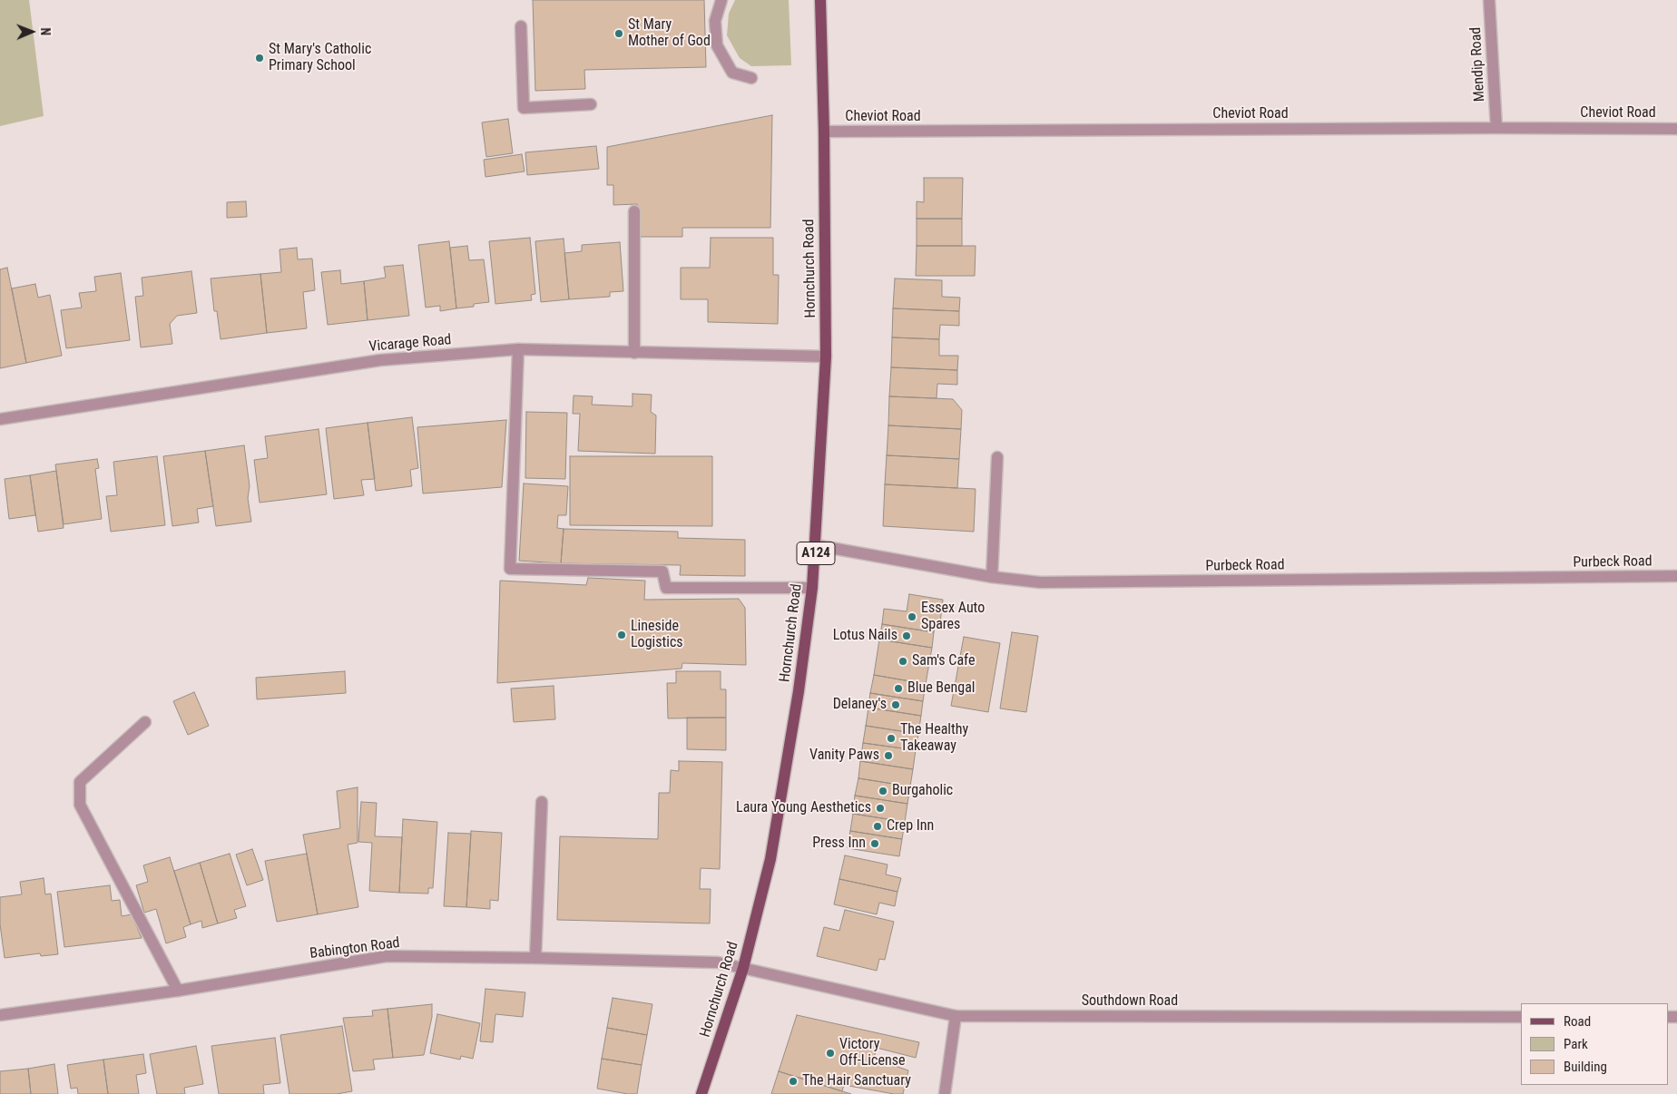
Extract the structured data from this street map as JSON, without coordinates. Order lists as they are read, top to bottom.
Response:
{
  "streets": {
    "main road": ["Hornchurch Road", "A124"],
    "street": [
      "Mendip Road",
      "Cheviot Road",
      "Vicarage Road",
      "Purbeck Road",
      "Babington Road",
      "Southdown Road"
    ]
  },
  "crossings": [
    ["Mendip Road", "Cheviot Road"],
    ["Cheviot Road", "Hornchurch Road"],
    ["Hornchurch Road", "Vicarage Road"],
    ["Hornchurch Road", "Purbeck Road"],
    ["Hornchurch Road", "Babington Road"],
    ["Hornchurch Road", "Southdown Road"],
    ["Babington Road", "Southdown Road"]
  ],
  "places": [
    "St Mary Mother of God",
    "St Mary's Catholic Primary School",
    "Essex Auto Spares",
    "Lineside Logistics",
    "Lotus Nails",
    "Sam's Cafe",
    "Blue Bengal",
    "Delaney's",
    "The Healthy Takeaway",
    "Vanity Paws",
    "Burgaholic",
    "Laura Young Aesthetics",
    "Crep Inn",
    "Press Inn",
    "Victory Off-License",
    "The Hair Sanctuary"
  ],
  "legend": ["Road", "Park", "Building"],
  "north": "right"
}
